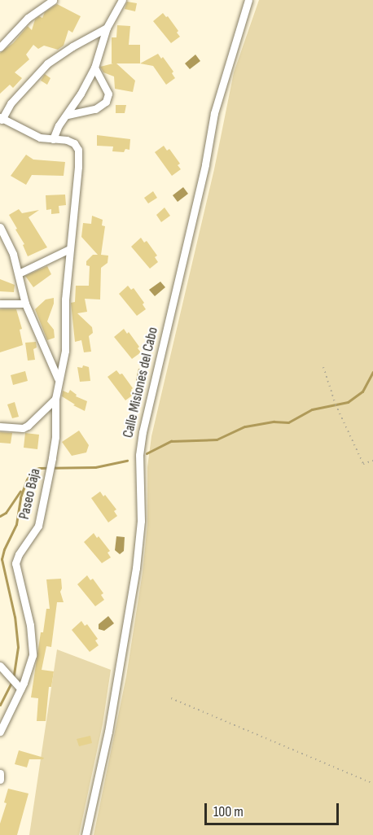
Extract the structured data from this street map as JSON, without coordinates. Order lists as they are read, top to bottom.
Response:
{
  "streets": {
    "street": ["Calle Misiones del Cabo", "Paseo Baja"]
  },
  "scale_bar": "100 m"
}
